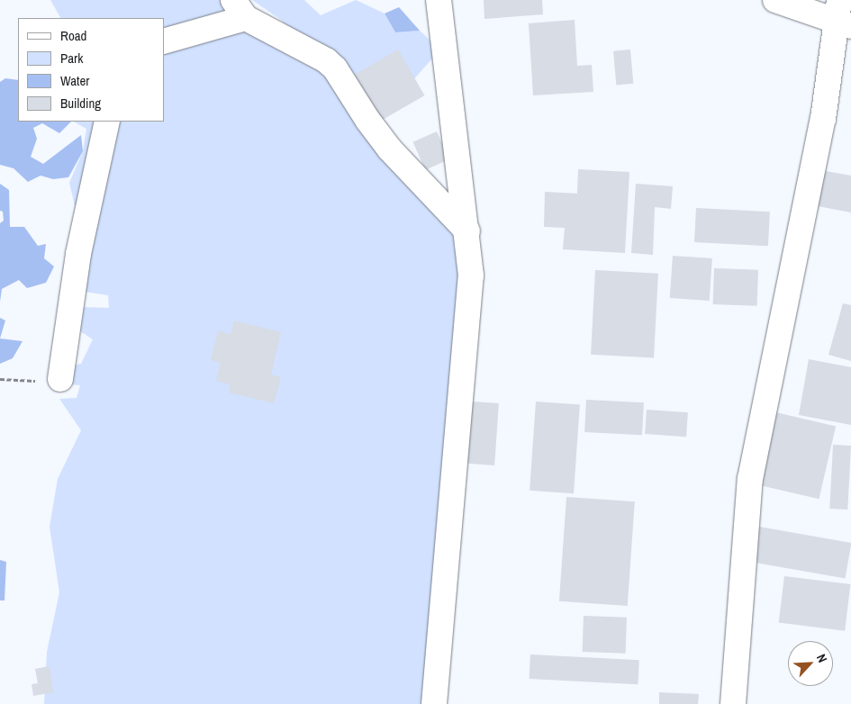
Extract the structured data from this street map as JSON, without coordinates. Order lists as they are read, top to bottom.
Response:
{
  "legend": [
    "Road",
    "Park",
    "Water",
    "Building"
  ],
  "north": "top right"
}
